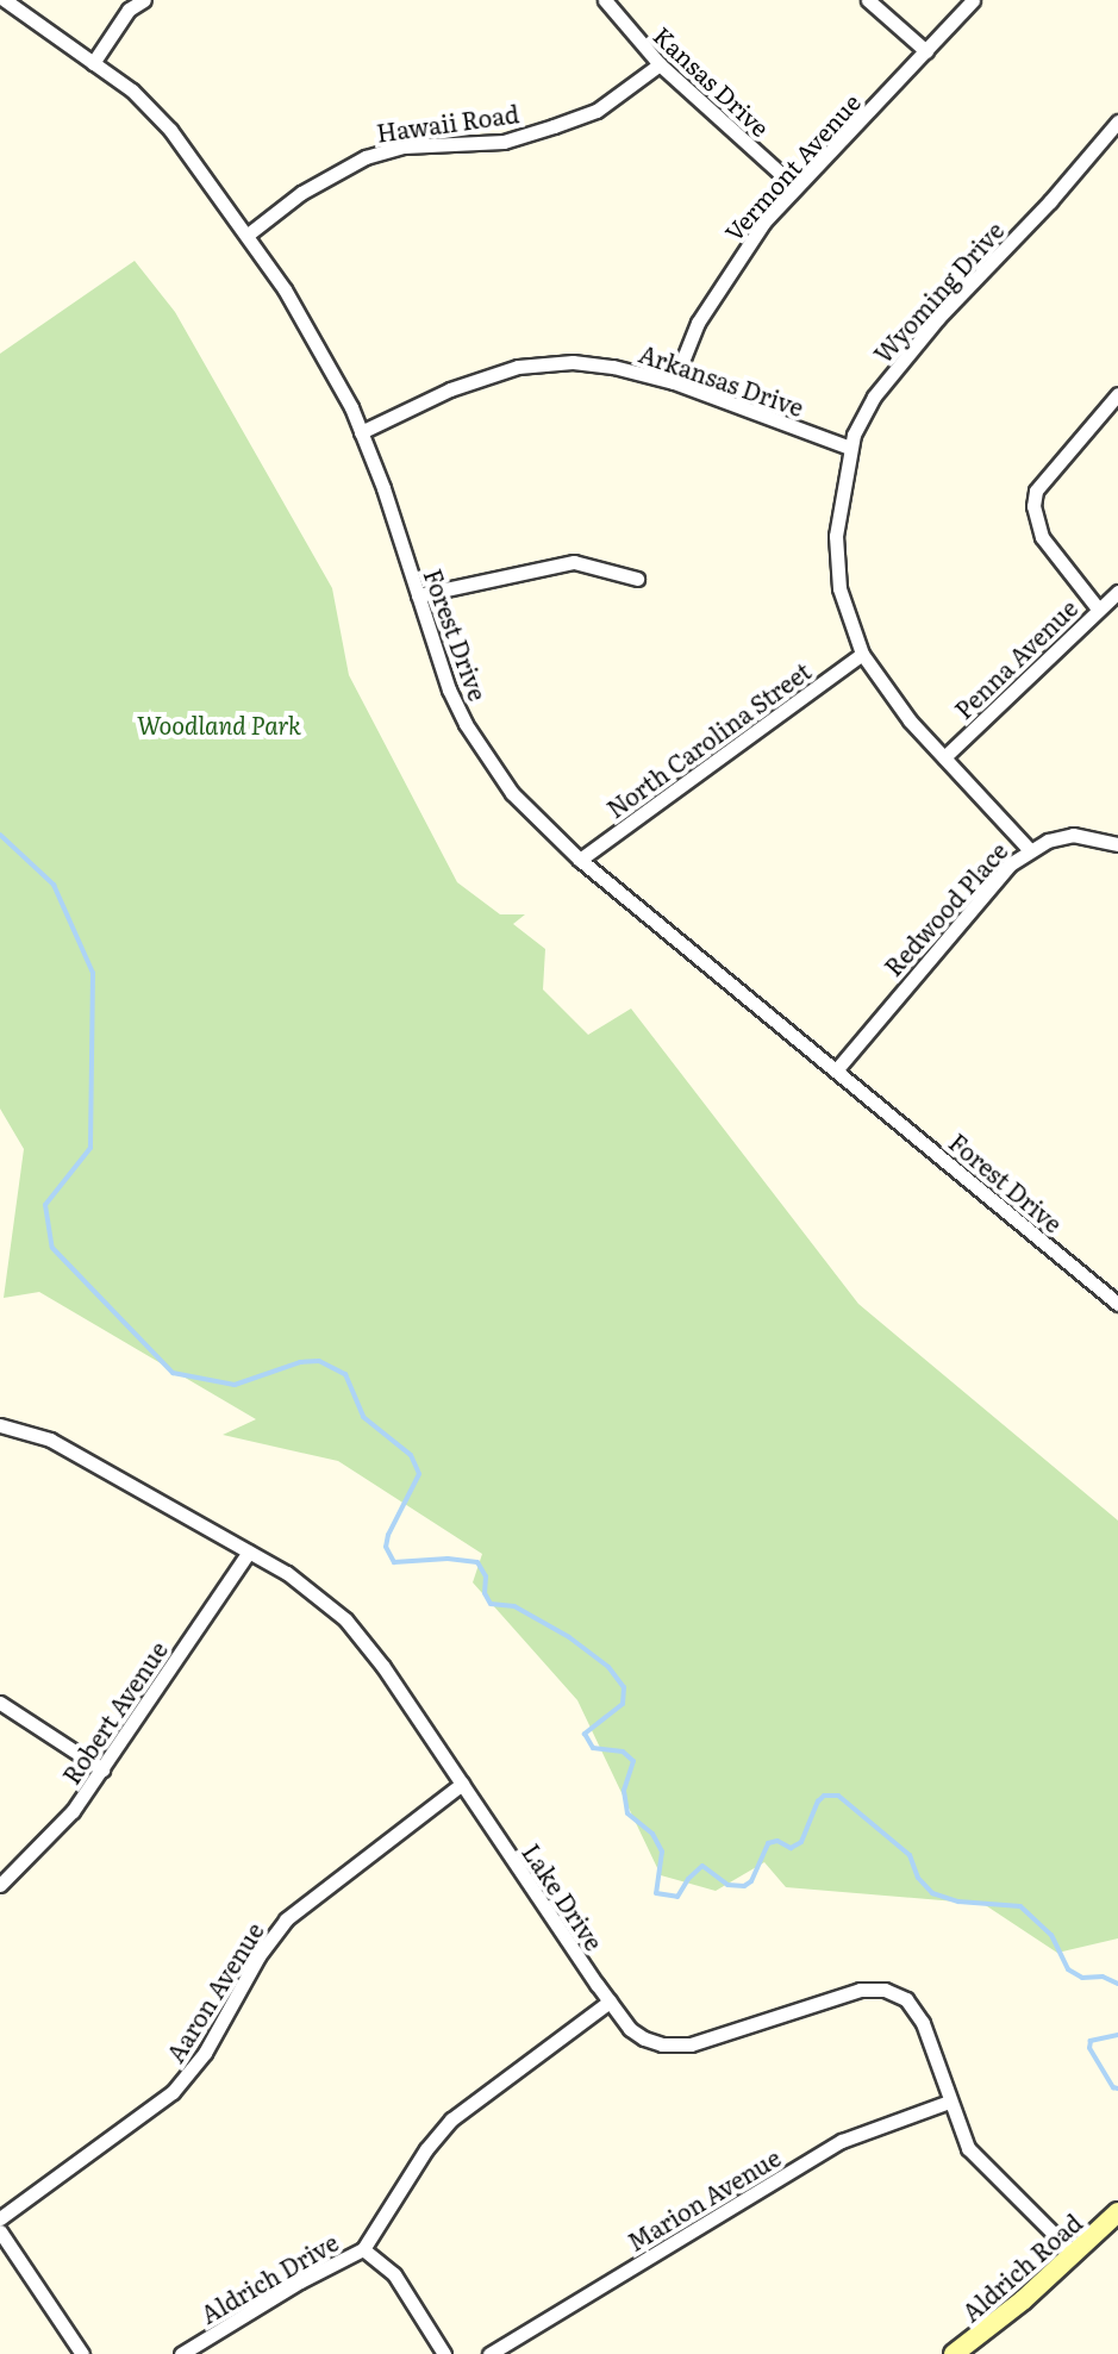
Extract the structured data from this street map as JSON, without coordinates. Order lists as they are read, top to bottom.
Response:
{
  "streets": {
    "main road": ["Aldrich Road"],
    "street": [
      "Kansas Drive",
      "Hawaii Road",
      "Vermont Avenue",
      "Wyoming Drive",
      "Arkansas Drive",
      "Forest Drive",
      "Penna Avenue",
      "North Carolina Street",
      "Redwood Place",
      "Robert Avenue",
      "Lake Drive",
      "Aaron Avenue",
      "Marion Avenue",
      "Aldrich Drive"
    ]
  },
  "crossings": [
    ["Kansas Drive", "Hawaii Road"],
    ["Kansas Drive", "Vermont Avenue"],
    ["Hawaii Road", "Forest Drive"],
    ["Vermont Avenue", "Arkansas Drive"],
    ["Wyoming Drive", "Arkansas Drive"],
    ["Wyoming Drive", "Penna Avenue"],
    ["Wyoming Drive", "North Carolina Street"],
    ["Wyoming Drive", "Redwood Place"],
    ["Arkansas Drive", "Forest Drive"],
    ["Forest Drive", "North Carolina Street"],
    ["Forest Drive", "Redwood Place"],
    ["Robert Avenue", "Lake Drive"],
    ["Lake Drive", "Aaron Avenue"],
    ["Lake Drive", "Marion Avenue"],
    ["Lake Drive", "Aldrich Road"]
  ],
  "parks": ["Woodland Park"]
}
